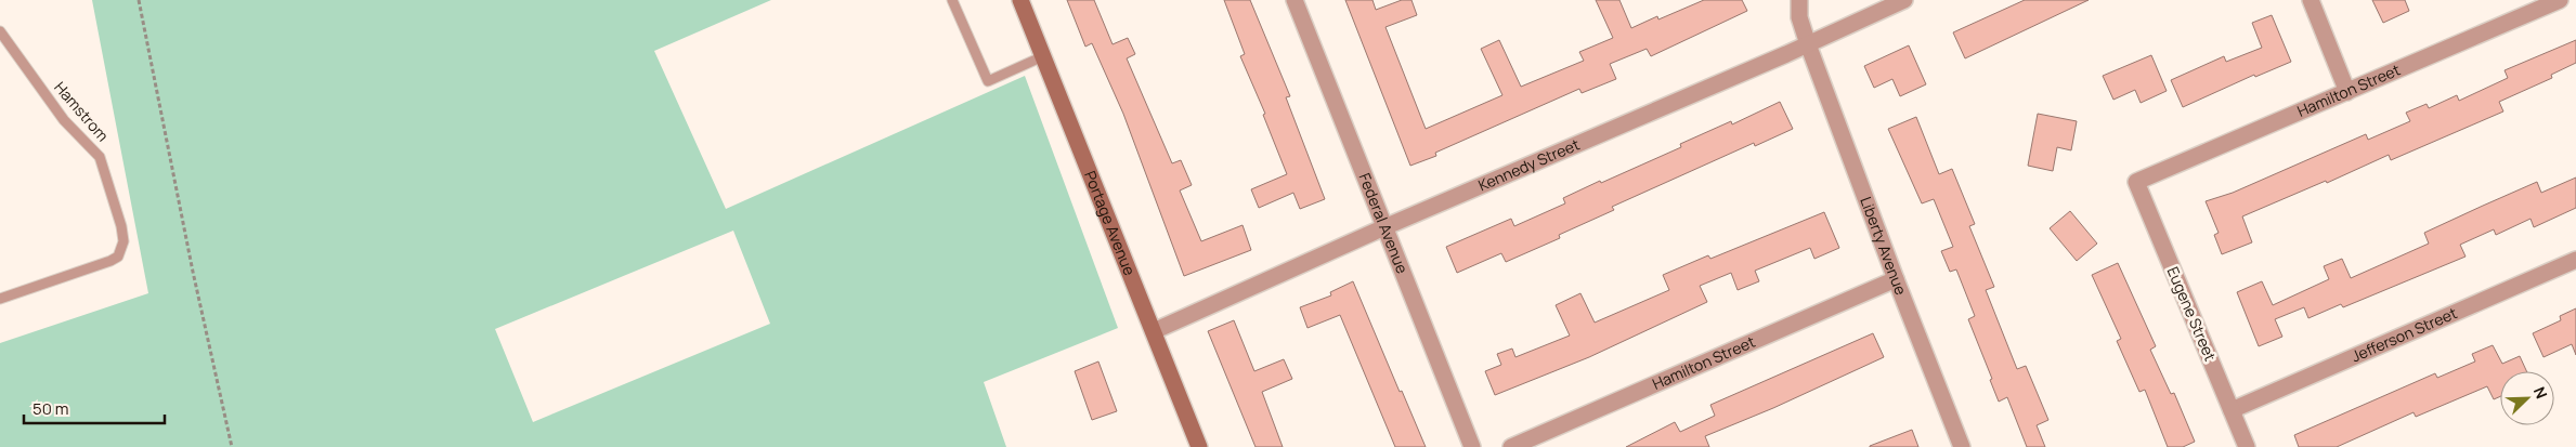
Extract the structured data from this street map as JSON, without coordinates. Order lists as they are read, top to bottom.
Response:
{
  "streets": {
    "street": [
      "Hamilton Street",
      "Kennedy Street",
      "Portage Avenue",
      "Federal Avenue",
      "Liberty Avenue",
      "Eugene Street",
      "Jefferson Street"
    ],
    "lane": ["Hamstrom"]
  },
  "crossings": [
    ["Hamilton Street", "Liberty Avenue"],
    ["Hamilton Street", "Eugene Street"],
    ["Kennedy Street", "Portage Avenue"],
    ["Kennedy Street", "Federal Avenue"],
    ["Kennedy Street", "Liberty Avenue"],
    ["Eugene Street", "Jefferson Street"]
  ],
  "scale_bar": "50 m",
  "north": "top right"
}
